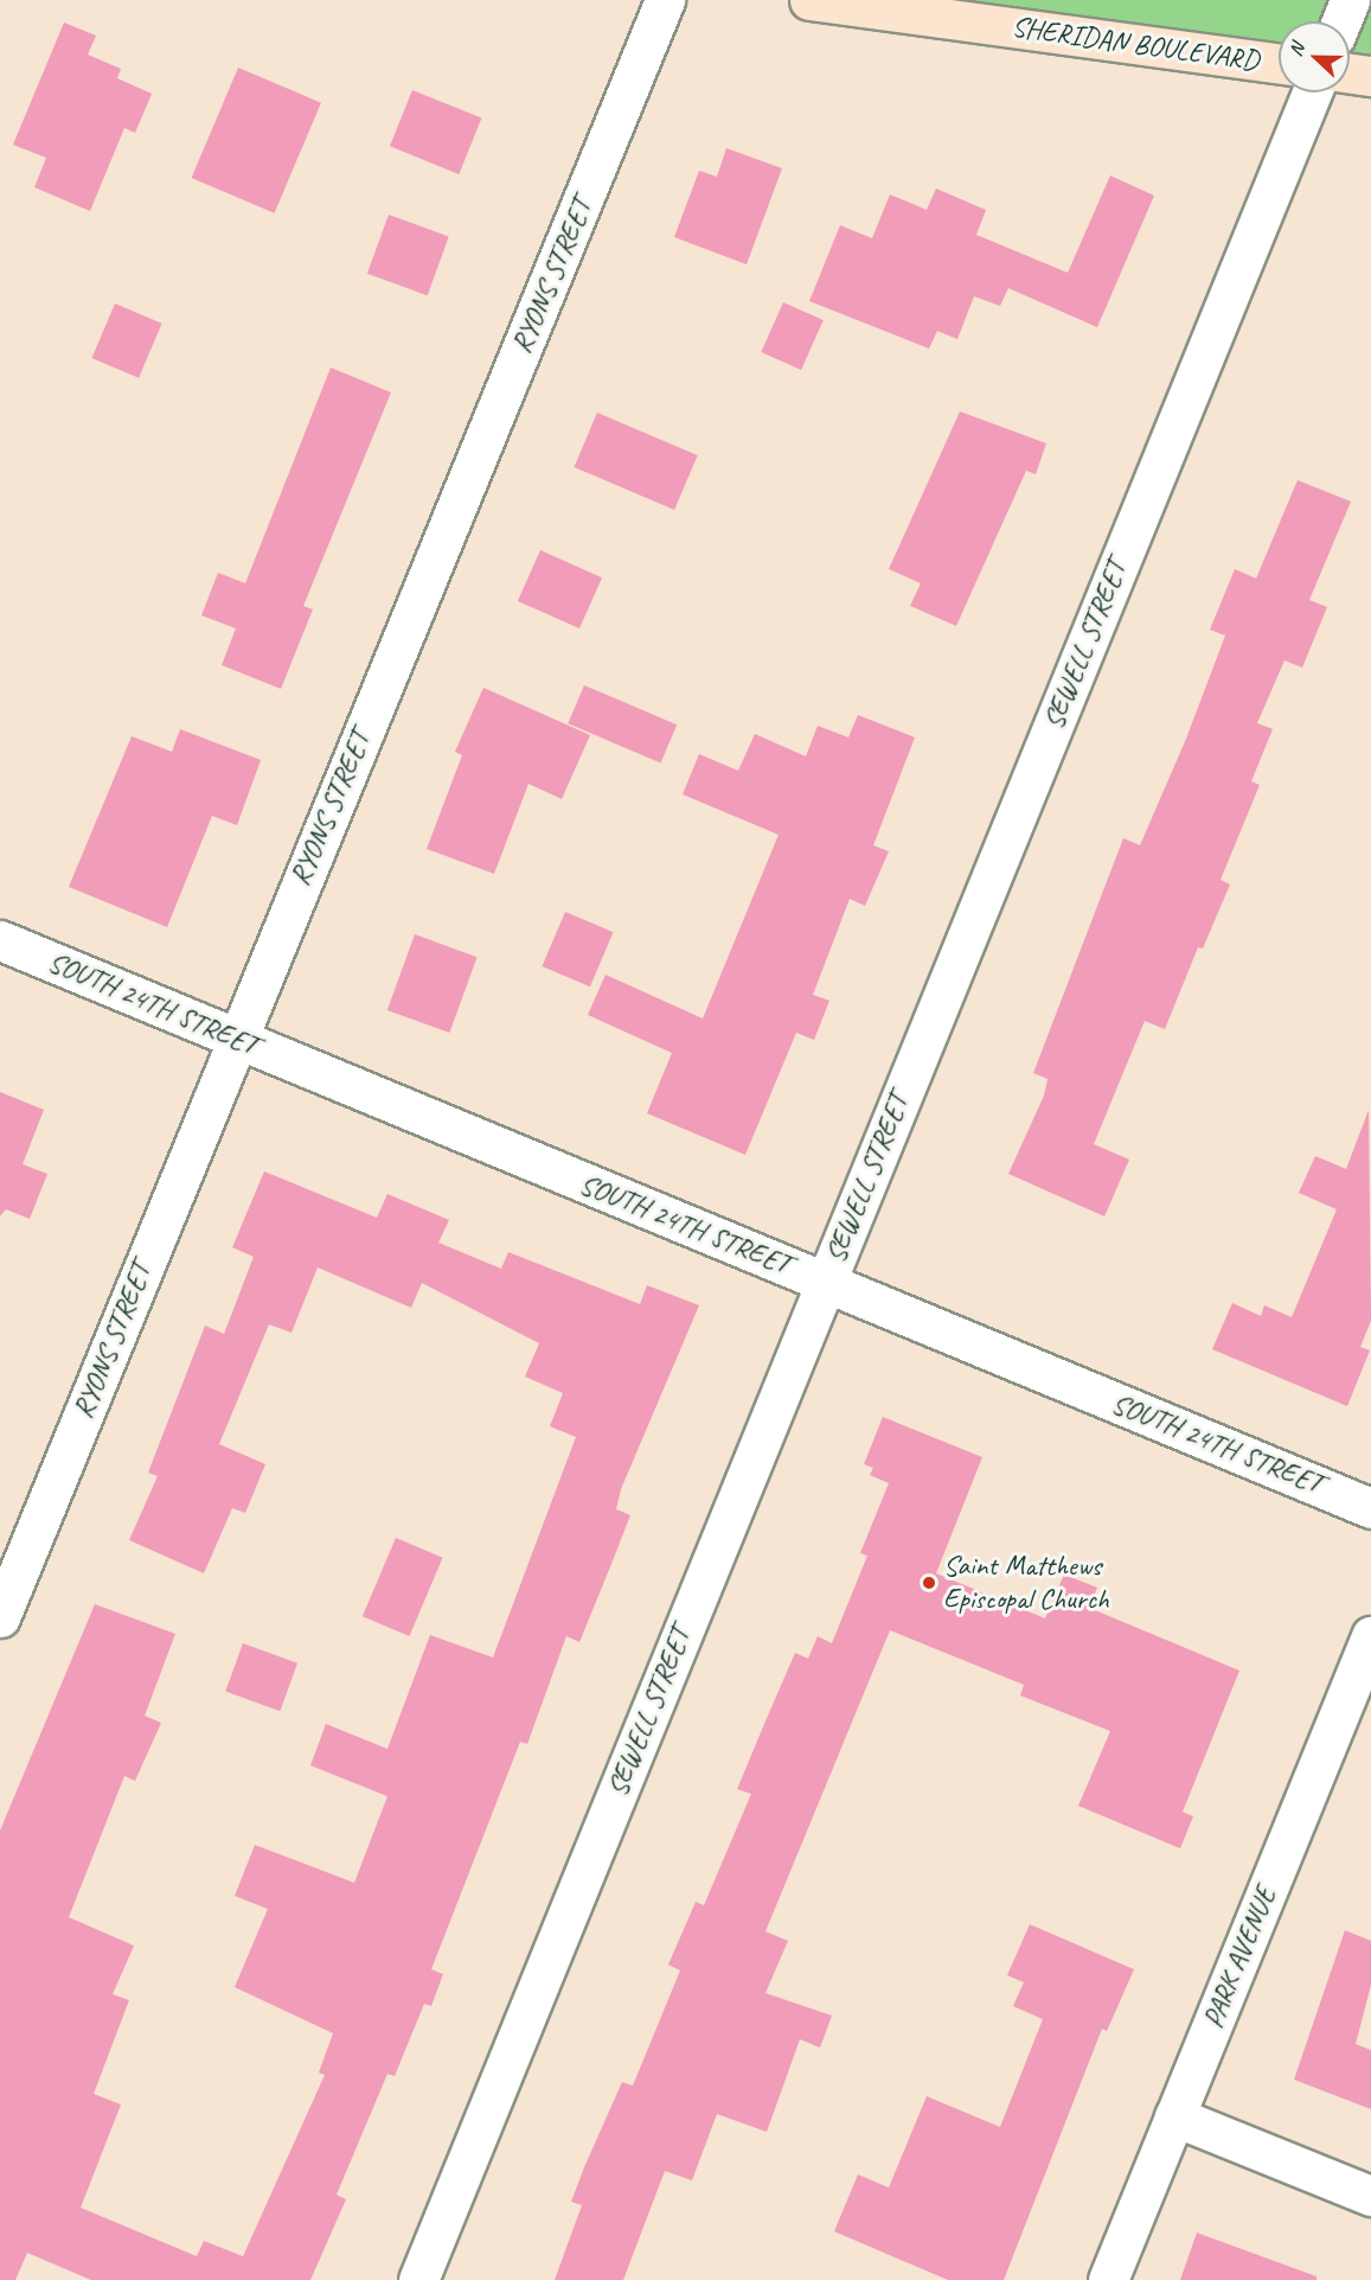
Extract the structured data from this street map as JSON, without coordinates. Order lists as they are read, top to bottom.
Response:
{
  "streets": {
    "main road": ["SHERIDAN BOULEVARD"],
    "street": [
      "RYONS STREET",
      "SEWELL STREET",
      "SOUTH 24TH STREET",
      "PARK AVENUE"
    ]
  },
  "crossings": [
    ["RYONS STREET", "SOUTH 24TH STREET"],
    ["SEWELL STREET", "SOUTH 24TH STREET"]
  ],
  "places": ["Saint Matthews Episcopal Church"],
  "north": "left"
}
